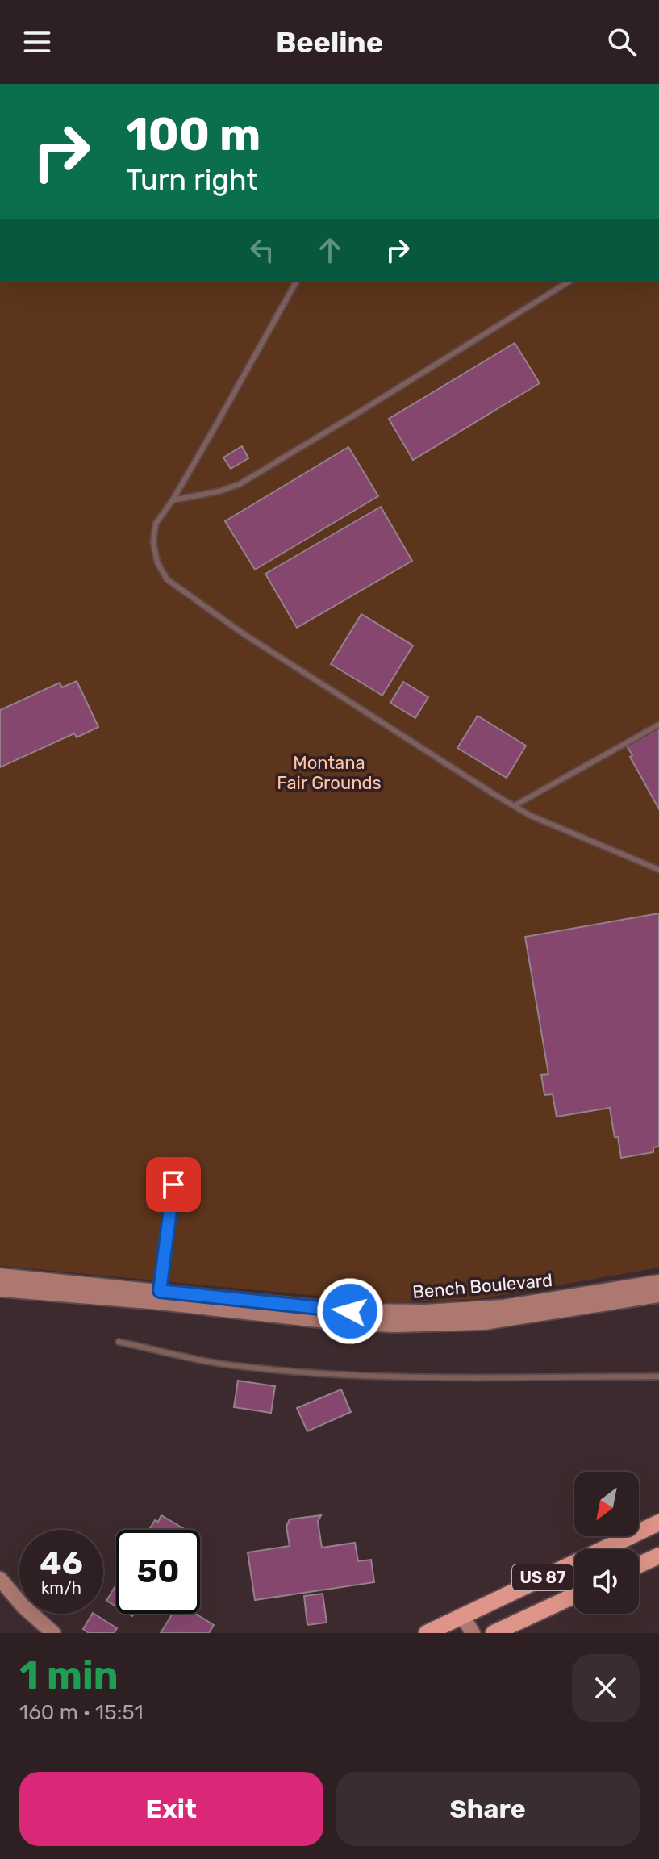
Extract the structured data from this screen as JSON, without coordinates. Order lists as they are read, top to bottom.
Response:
{
  "streets": {
    "highway": ["US 87"],
    "main road": ["Bench Boulevard"]
  },
  "parks": ["Montana Fair Grounds"],
  "north": "bottom left",
  "page": {
    "header": "Beeline",
    "turn": ["100 m", "Turn right"],
    "speed": "46 km/h",
    "limit": "50",
    "heading": ["1 min", "160 m · 15:51"],
    "buttons": ["Exit", "Share"]
  }
}
